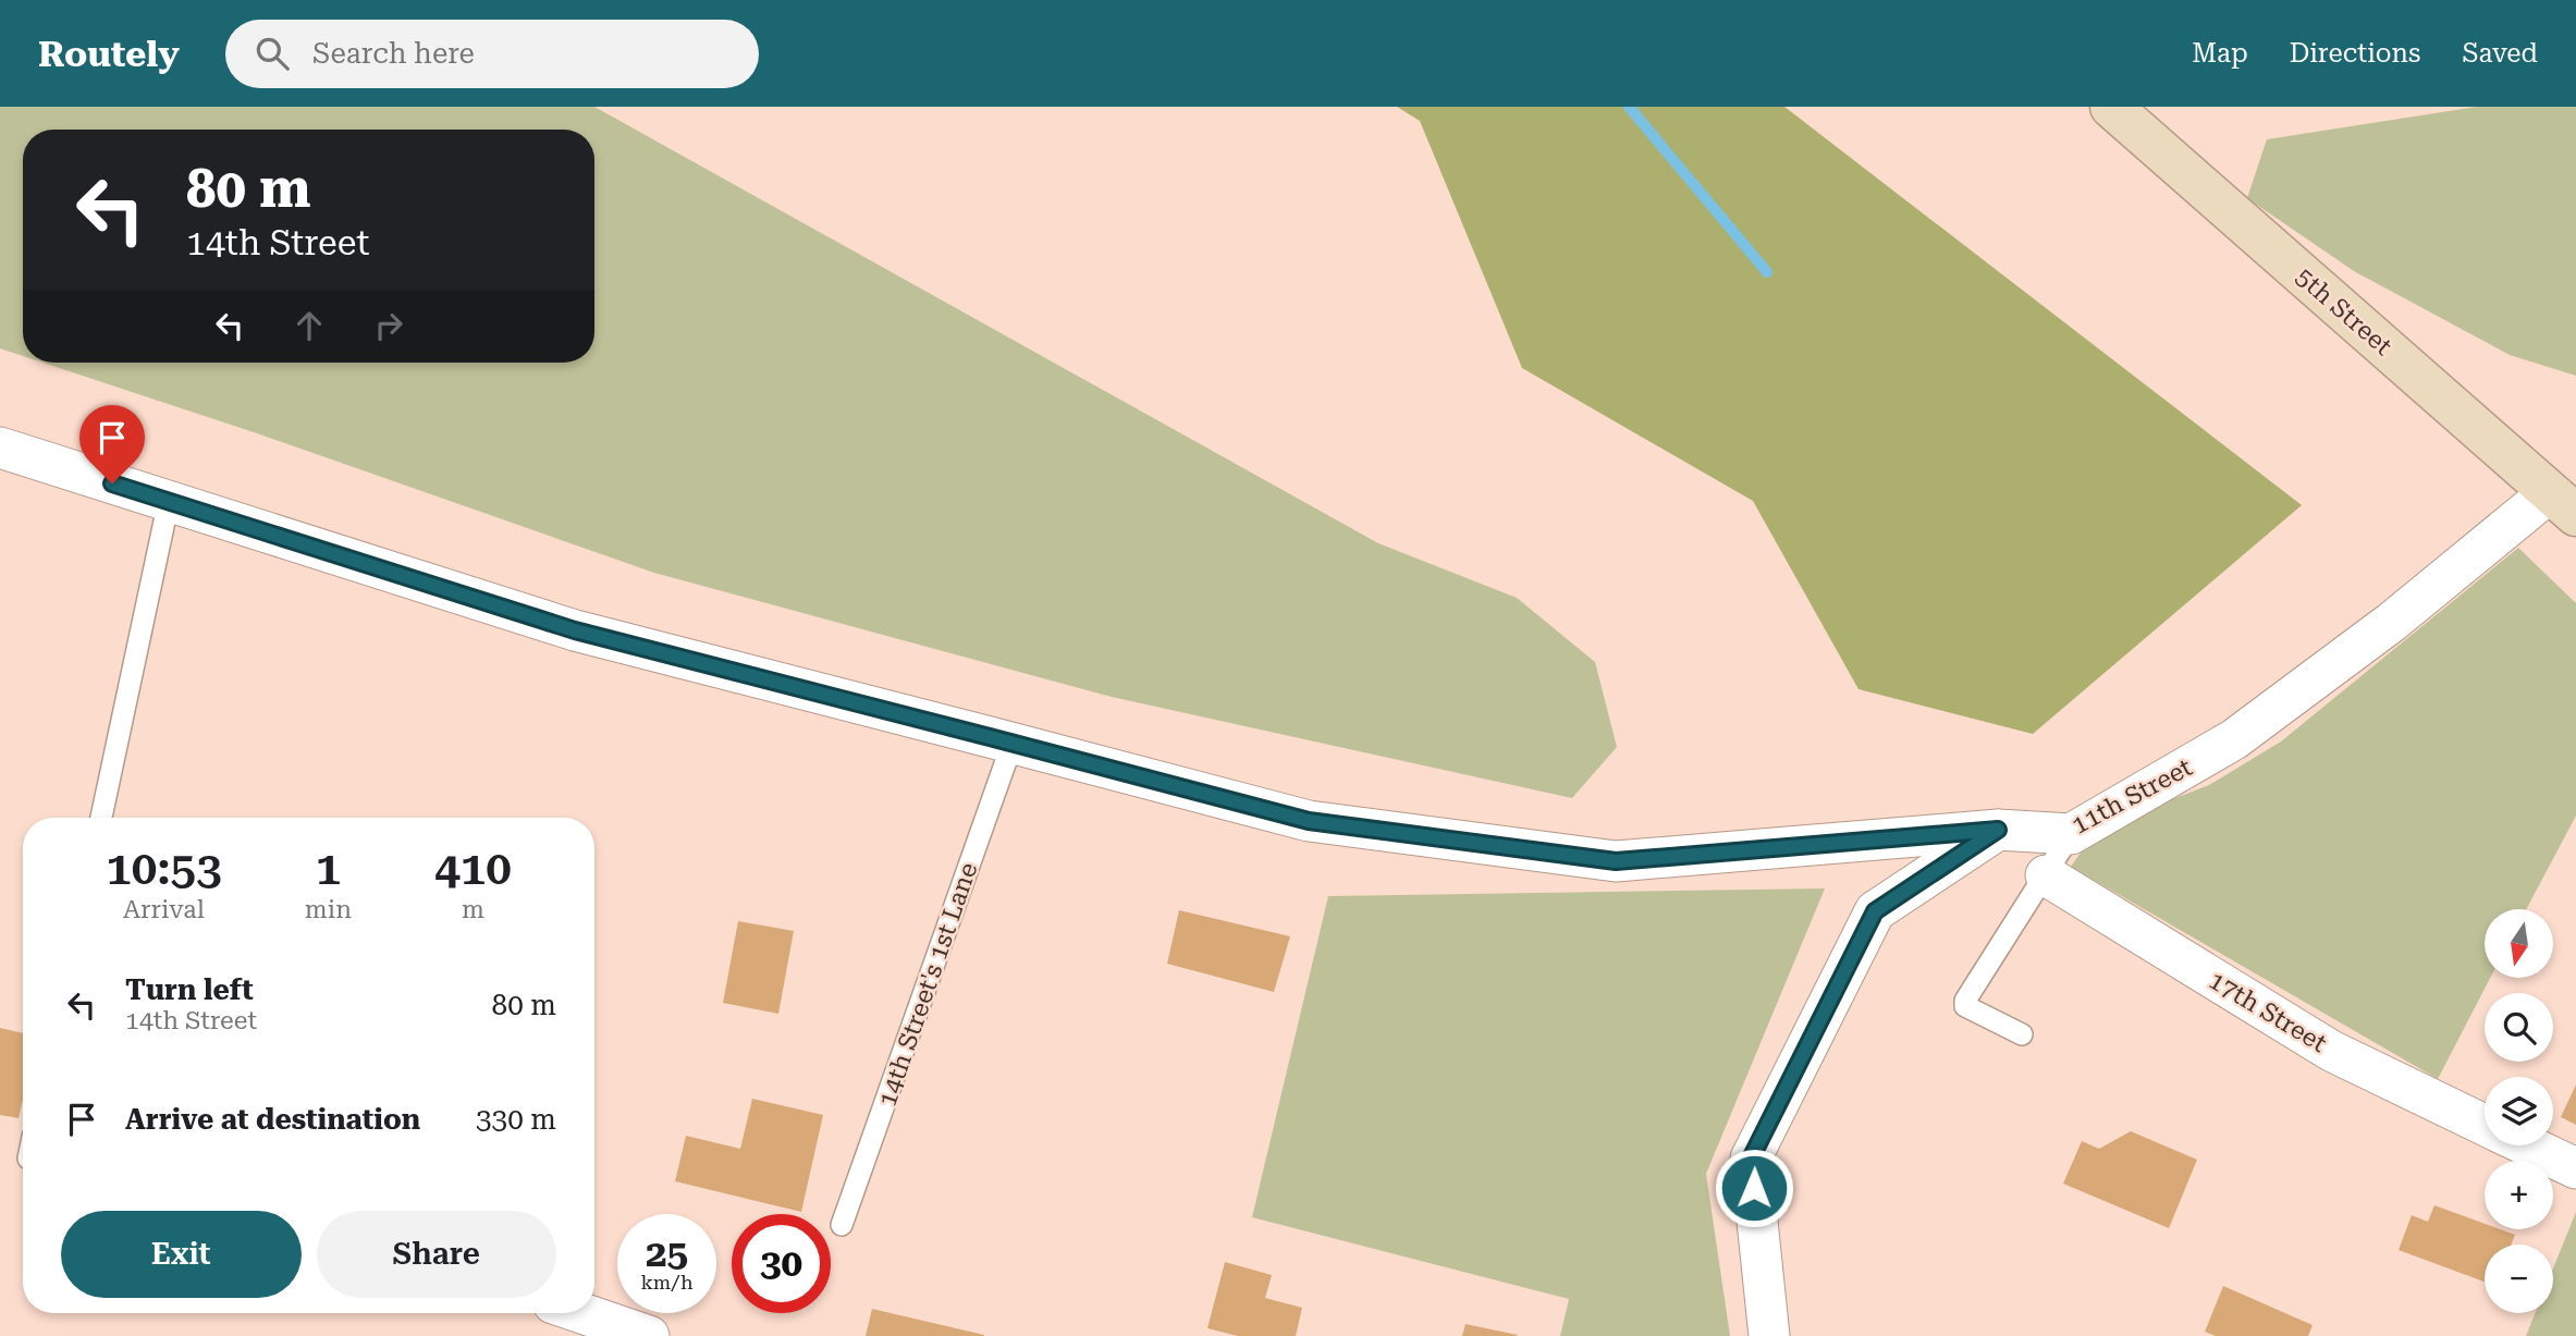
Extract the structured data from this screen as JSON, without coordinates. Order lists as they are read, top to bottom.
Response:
{
  "streets": {
    "street": ["5th Street", "11th Street", "17th Street"],
    "lane": ["14th Street's 1st Lane"]
  },
  "crossings": [
    ["5th Street", "11th Street"],
    ["11th Street", "14th Street's 1st Lane"]
  ],
  "north": "bottom",
  "page": {
    "header": "Routely",
    "search": "Search here",
    "nav": ["Map", "Directions", "Saved"],
    "turn": ["80 m", "14th Street"],
    "eta": [
      "10:53",
      "Arrival",
      "1",
      "min",
      "410",
      "m"
    ],
    "map_buttons": ["+", "−"],
    "list": [
      {
        "name": "Turn left",
        "note": "14th Street",
        "value": "80 m"
      },
      {
        "name": "Arrive at destination",
        "value": "330 m"
      }
    ],
    "buttons": ["Exit", "Share"],
    "speed": "25 km/h",
    "limit": "30"
  }
}
